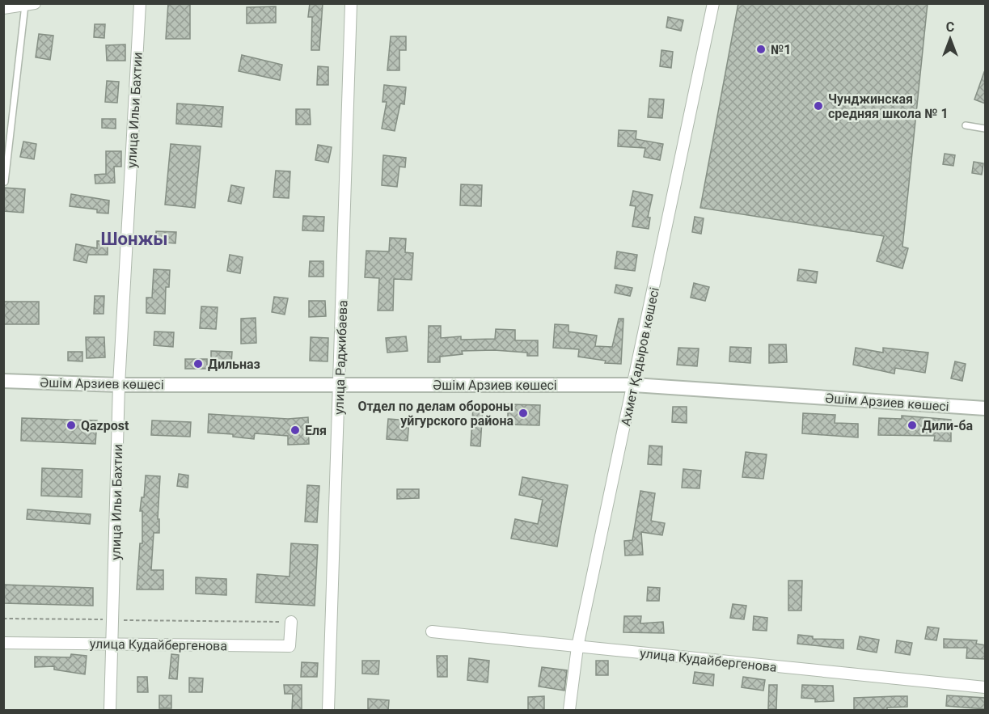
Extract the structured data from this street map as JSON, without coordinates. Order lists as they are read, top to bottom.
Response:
{
  "streets": {
    "street": [
      "улица Ильи Бахтии",
      "Ахмет Қадыров көшесі",
      "улица Раджибаева",
      "Әшім Арзиев көшесі",
      "улица Кудайбергенова"
    ]
  },
  "crossings": [
    ["улица Ильи Бахтии", "Әшім Арзиев көшесі"],
    ["улица Ильи Бахтии", "улица Кудайбергенова"],
    ["Ахмет Қадыров көшесі", "Әшім Арзиев көшесі"],
    ["Ахмет Қадыров көшесі", "улица Кудайбергенова"],
    ["улица Раджибаева", "Әшім Арзиев көшесі"]
  ],
  "districts": ["Шонжы"],
  "places": [
    "№1",
    "Чунджинская средняя школа № 1",
    "Дильназ",
    "Отдел по делам обороны уйгурского района",
    "Qazpost",
    "Дили-ба",
    "Еля"
  ],
  "north": "top"
}
